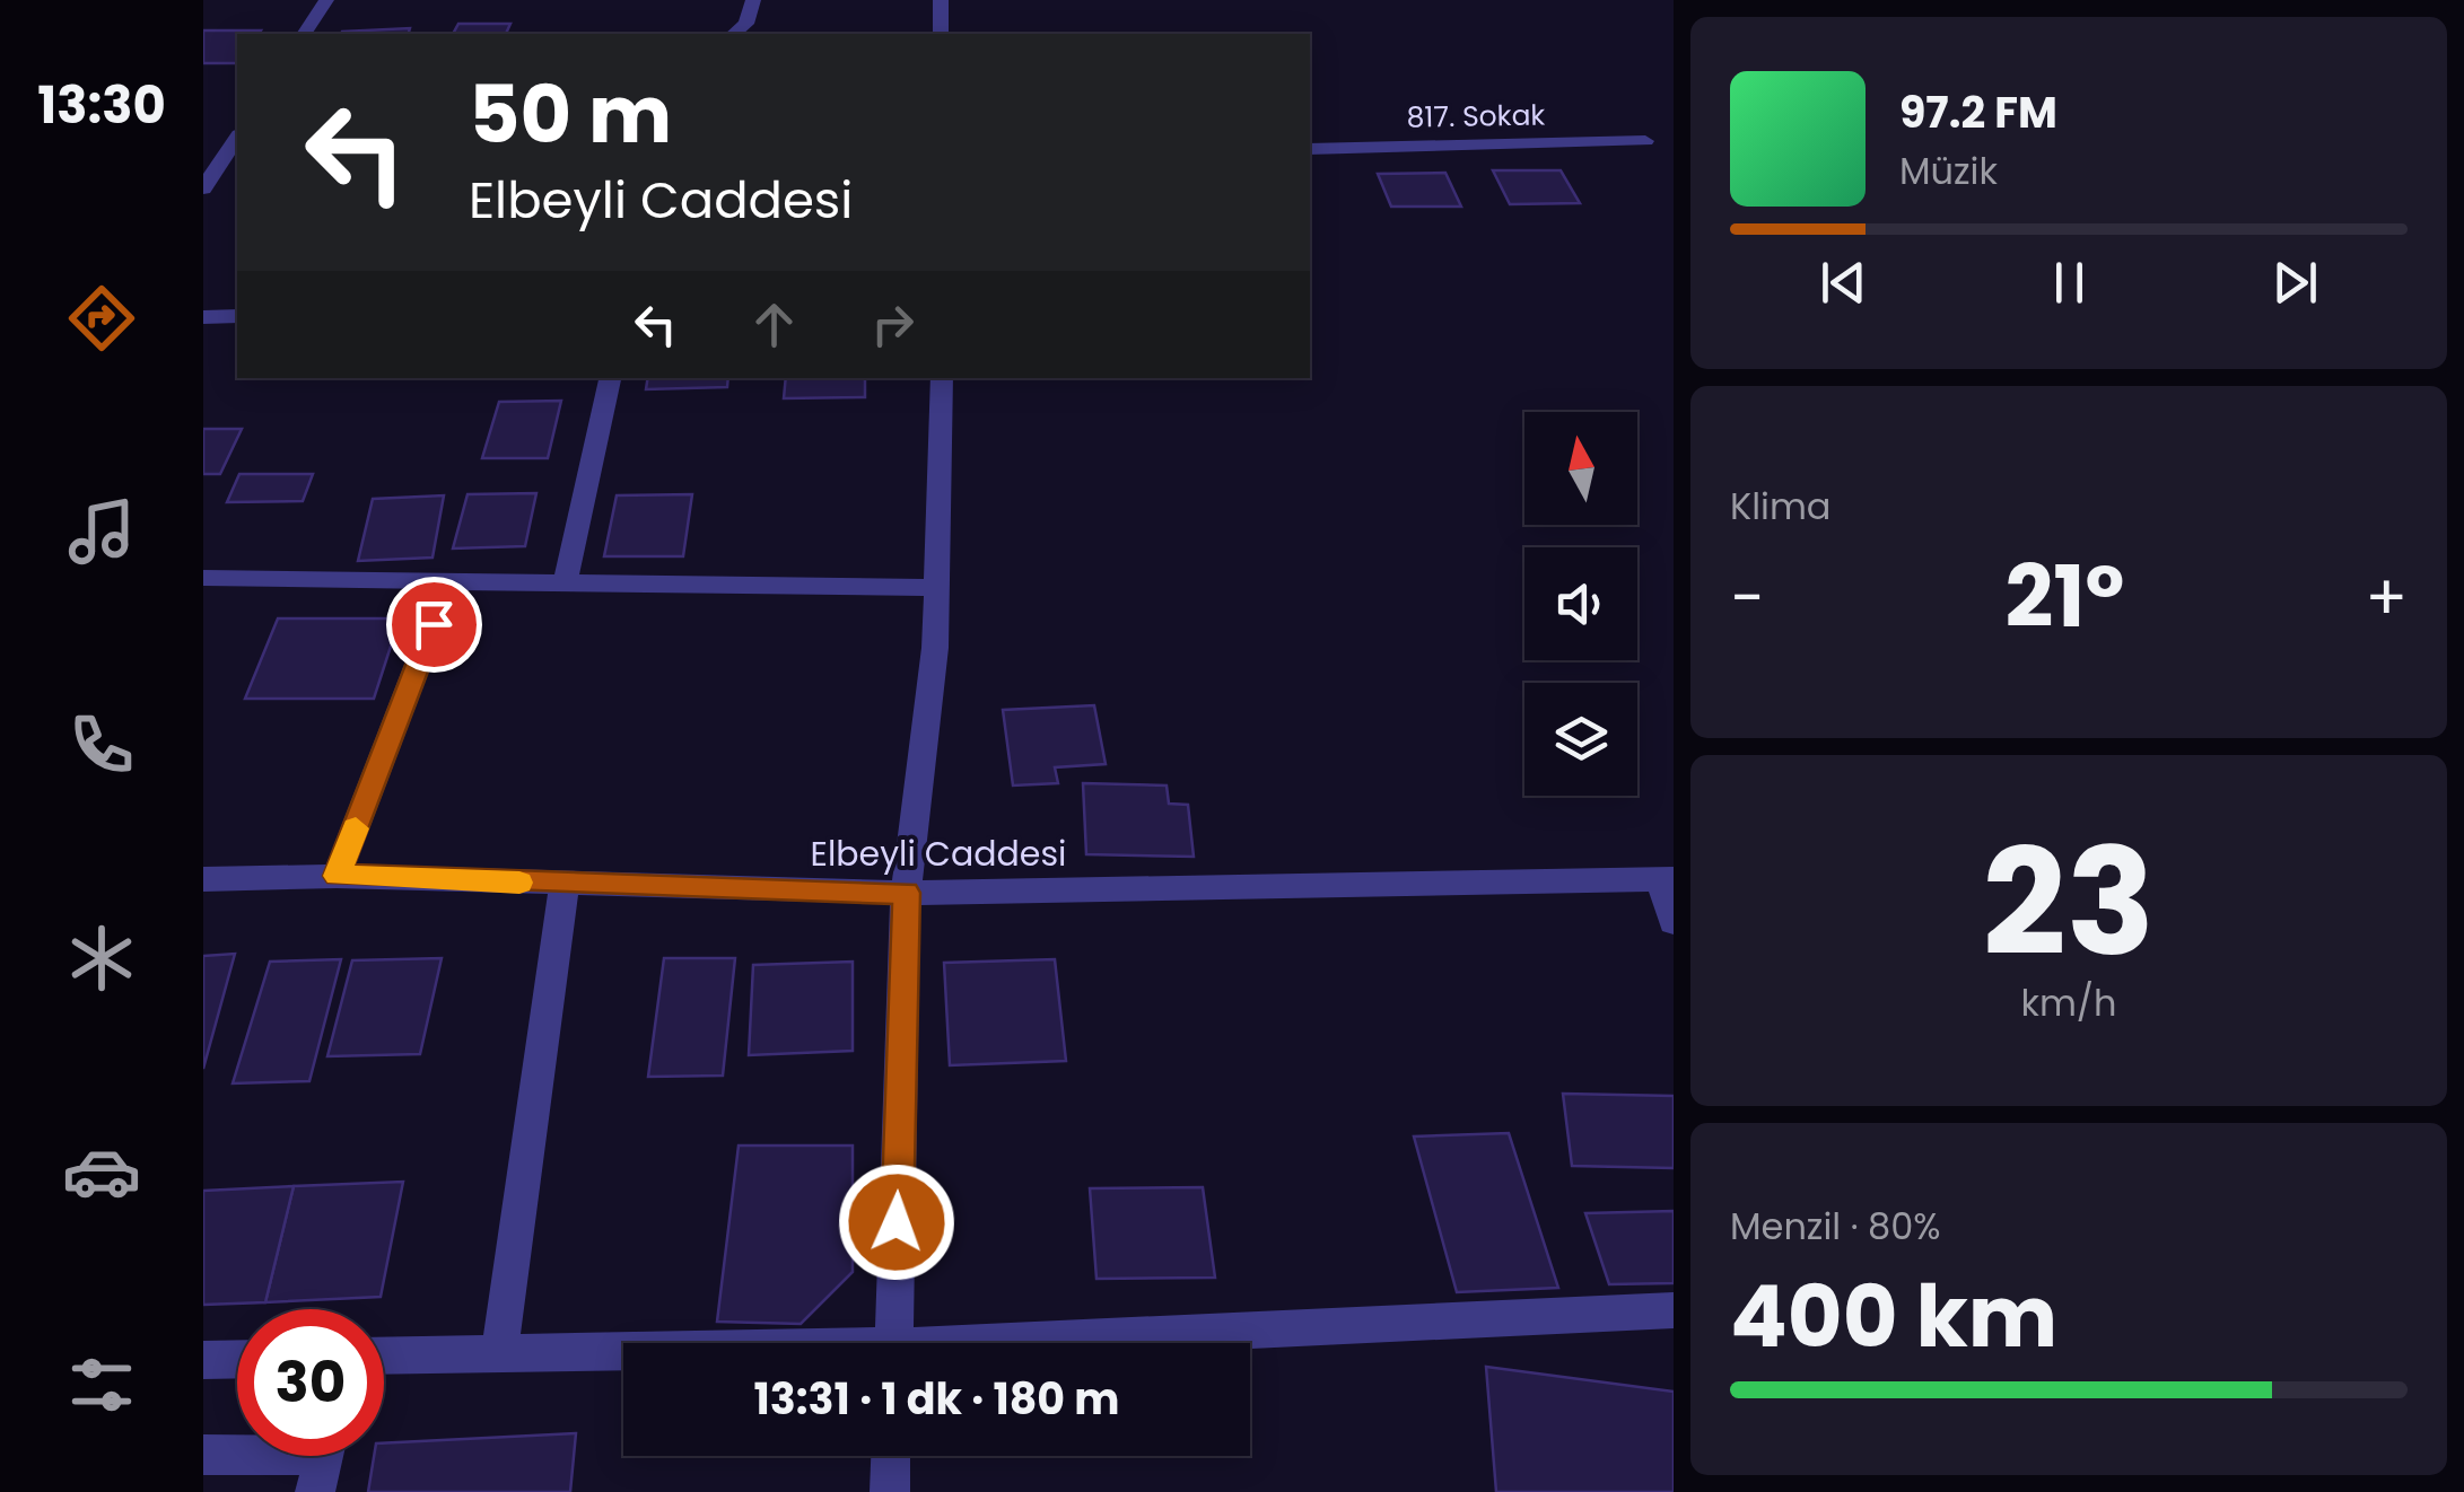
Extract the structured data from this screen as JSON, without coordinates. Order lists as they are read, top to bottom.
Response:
{
  "streets": {
    "street": ["817. Sokak", "Elbeyli Caddesi"]
  },
  "north": "top",
  "page": {
    "tabs": "13:30",
    "turn": ["50 m", "Elbeyli Caddesi"],
    "song": ["97.2 FM", "Müzik"],
    "tile": [
      "Klima",
      ["23", "km/h"],
      ["Menzil · 80%", "400 km"]
    ],
    "heat": ["−", "21°", "+"],
    "limit": "30",
    "trip": "13:31 · 1 dk · 180 m"
  }
}
